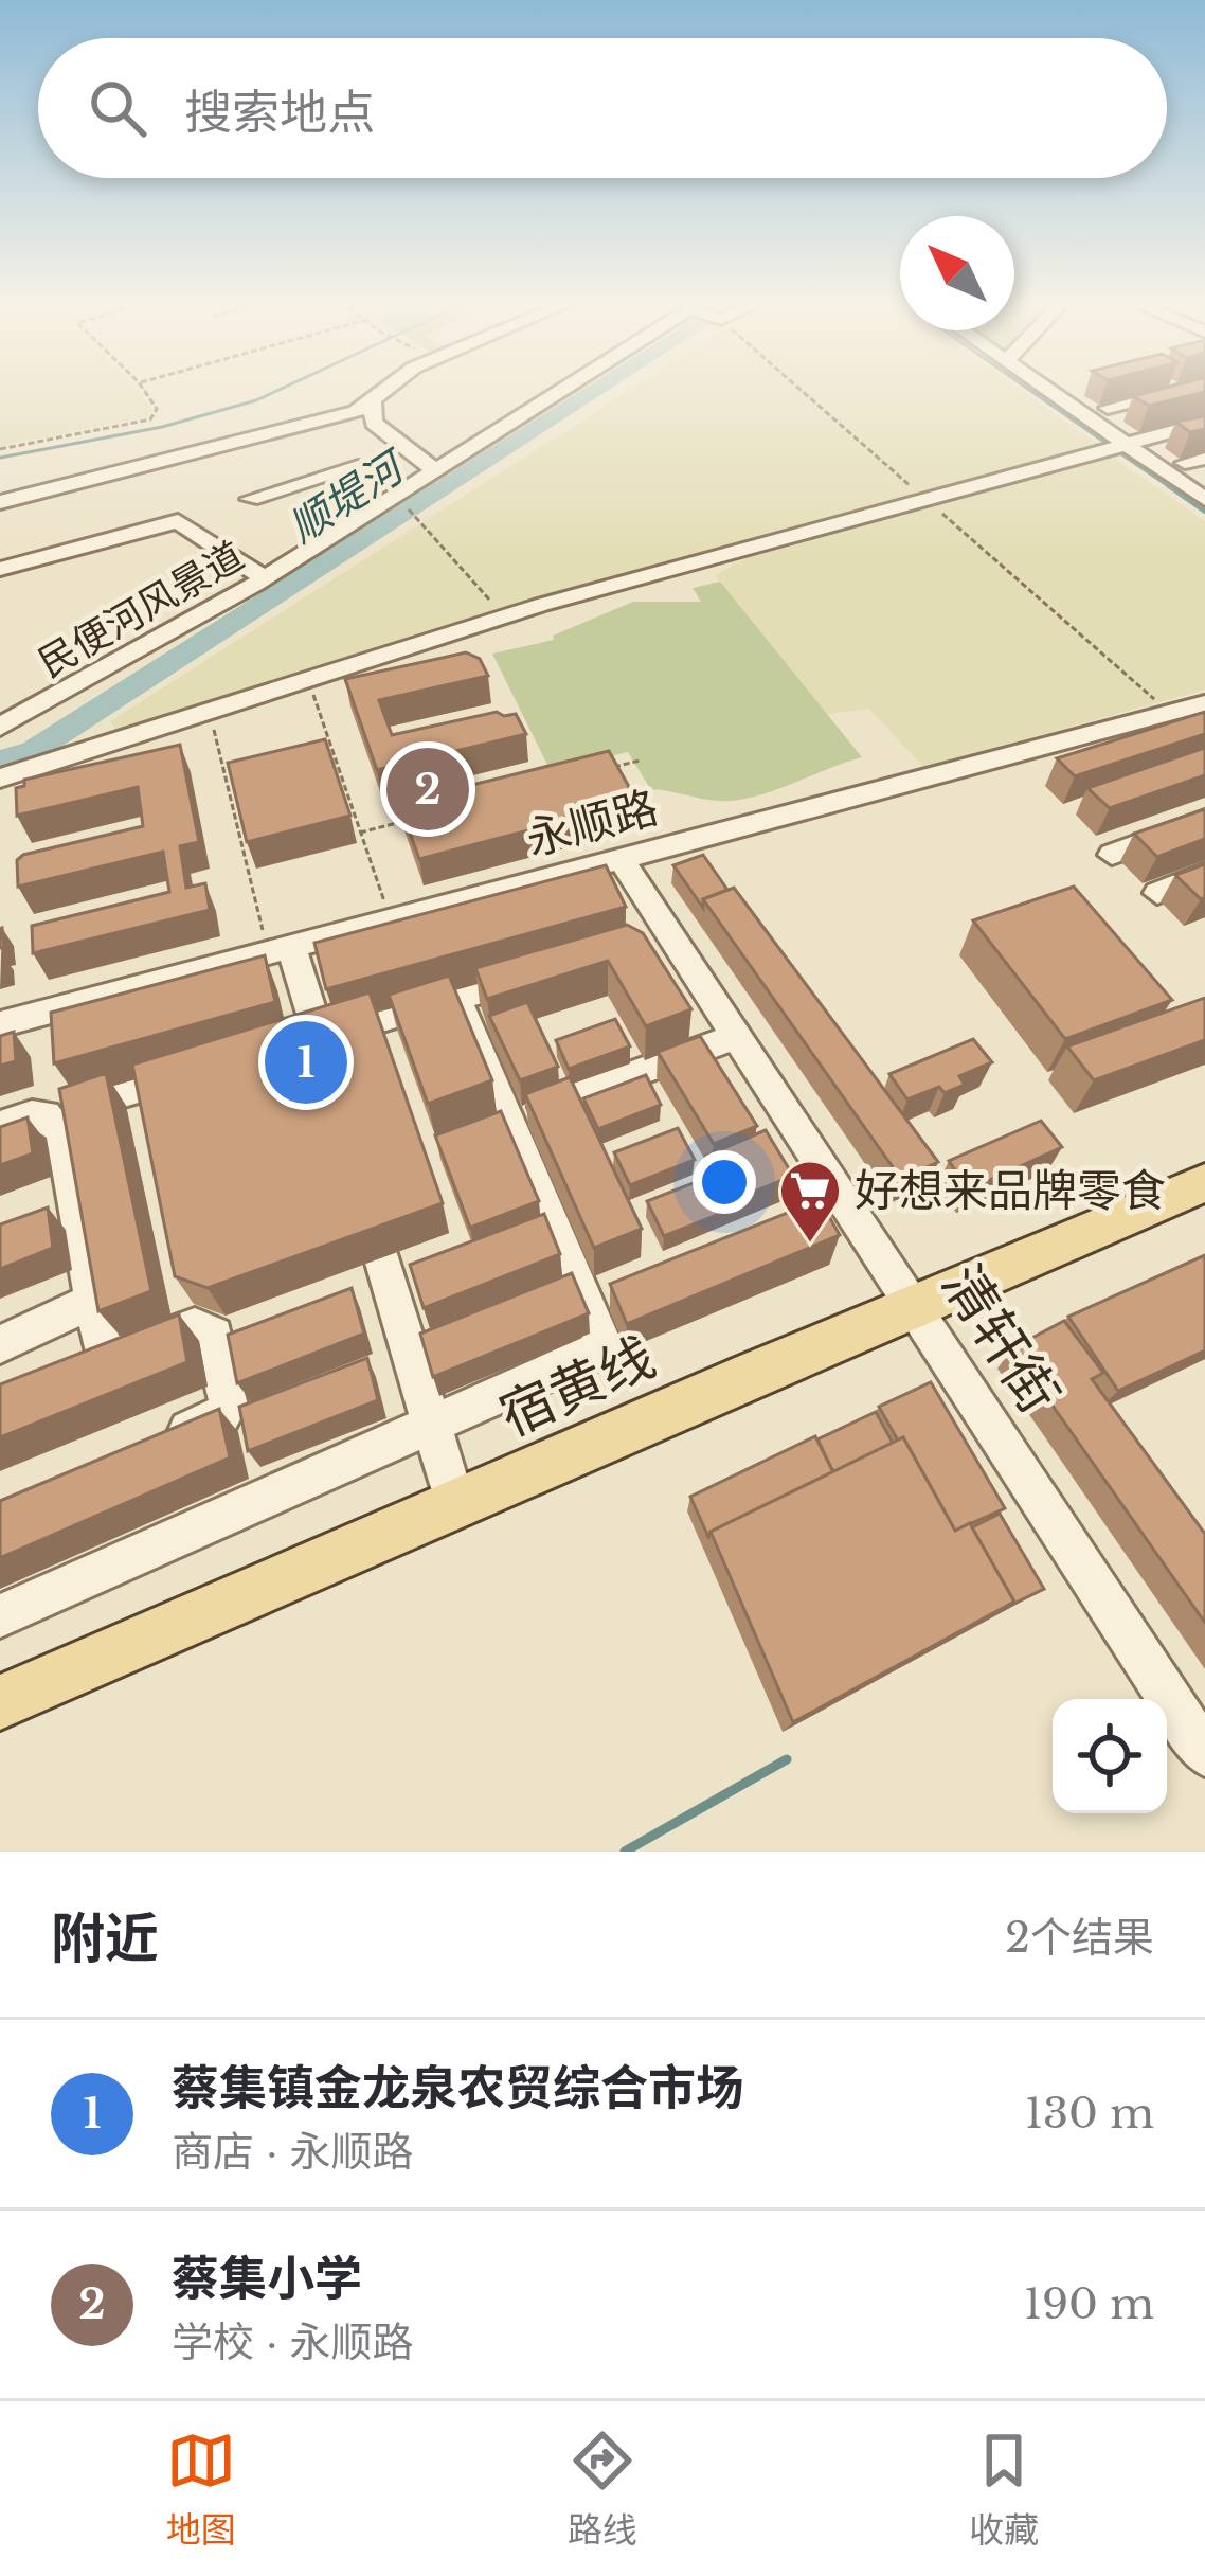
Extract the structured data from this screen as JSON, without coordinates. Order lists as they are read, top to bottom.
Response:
{
  "streets": {
    "main road": ["宿黄线"],
    "street": ["民便河风景道", "永顺路", "清轩街"]
  },
  "crossings": [
    ["永顺路", "清轩街"],
    ["清轩街", "宿黄线"]
  ],
  "water": ["顺堤河"],
  "places": {
    "supermarket": ["好想来品牌零食"]
  },
  "north": "top left",
  "page": {
    "search": "搜索地点",
    "pins": ["2", "1"],
    "heading": ["附近", "2个结果"],
    "list": [
      {
        "mark": "1",
        "name": "蔡集镇金龙泉农贸综合市场",
        "note": "商店 · 永顺路",
        "value": "130 m"
      },
      {
        "mark": "2",
        "name": "蔡集小学",
        "note": "学校 · 永顺路",
        "value": "190 m"
      }
    ],
    "nav": ["地图", "路线", "收藏"]
  }
}
